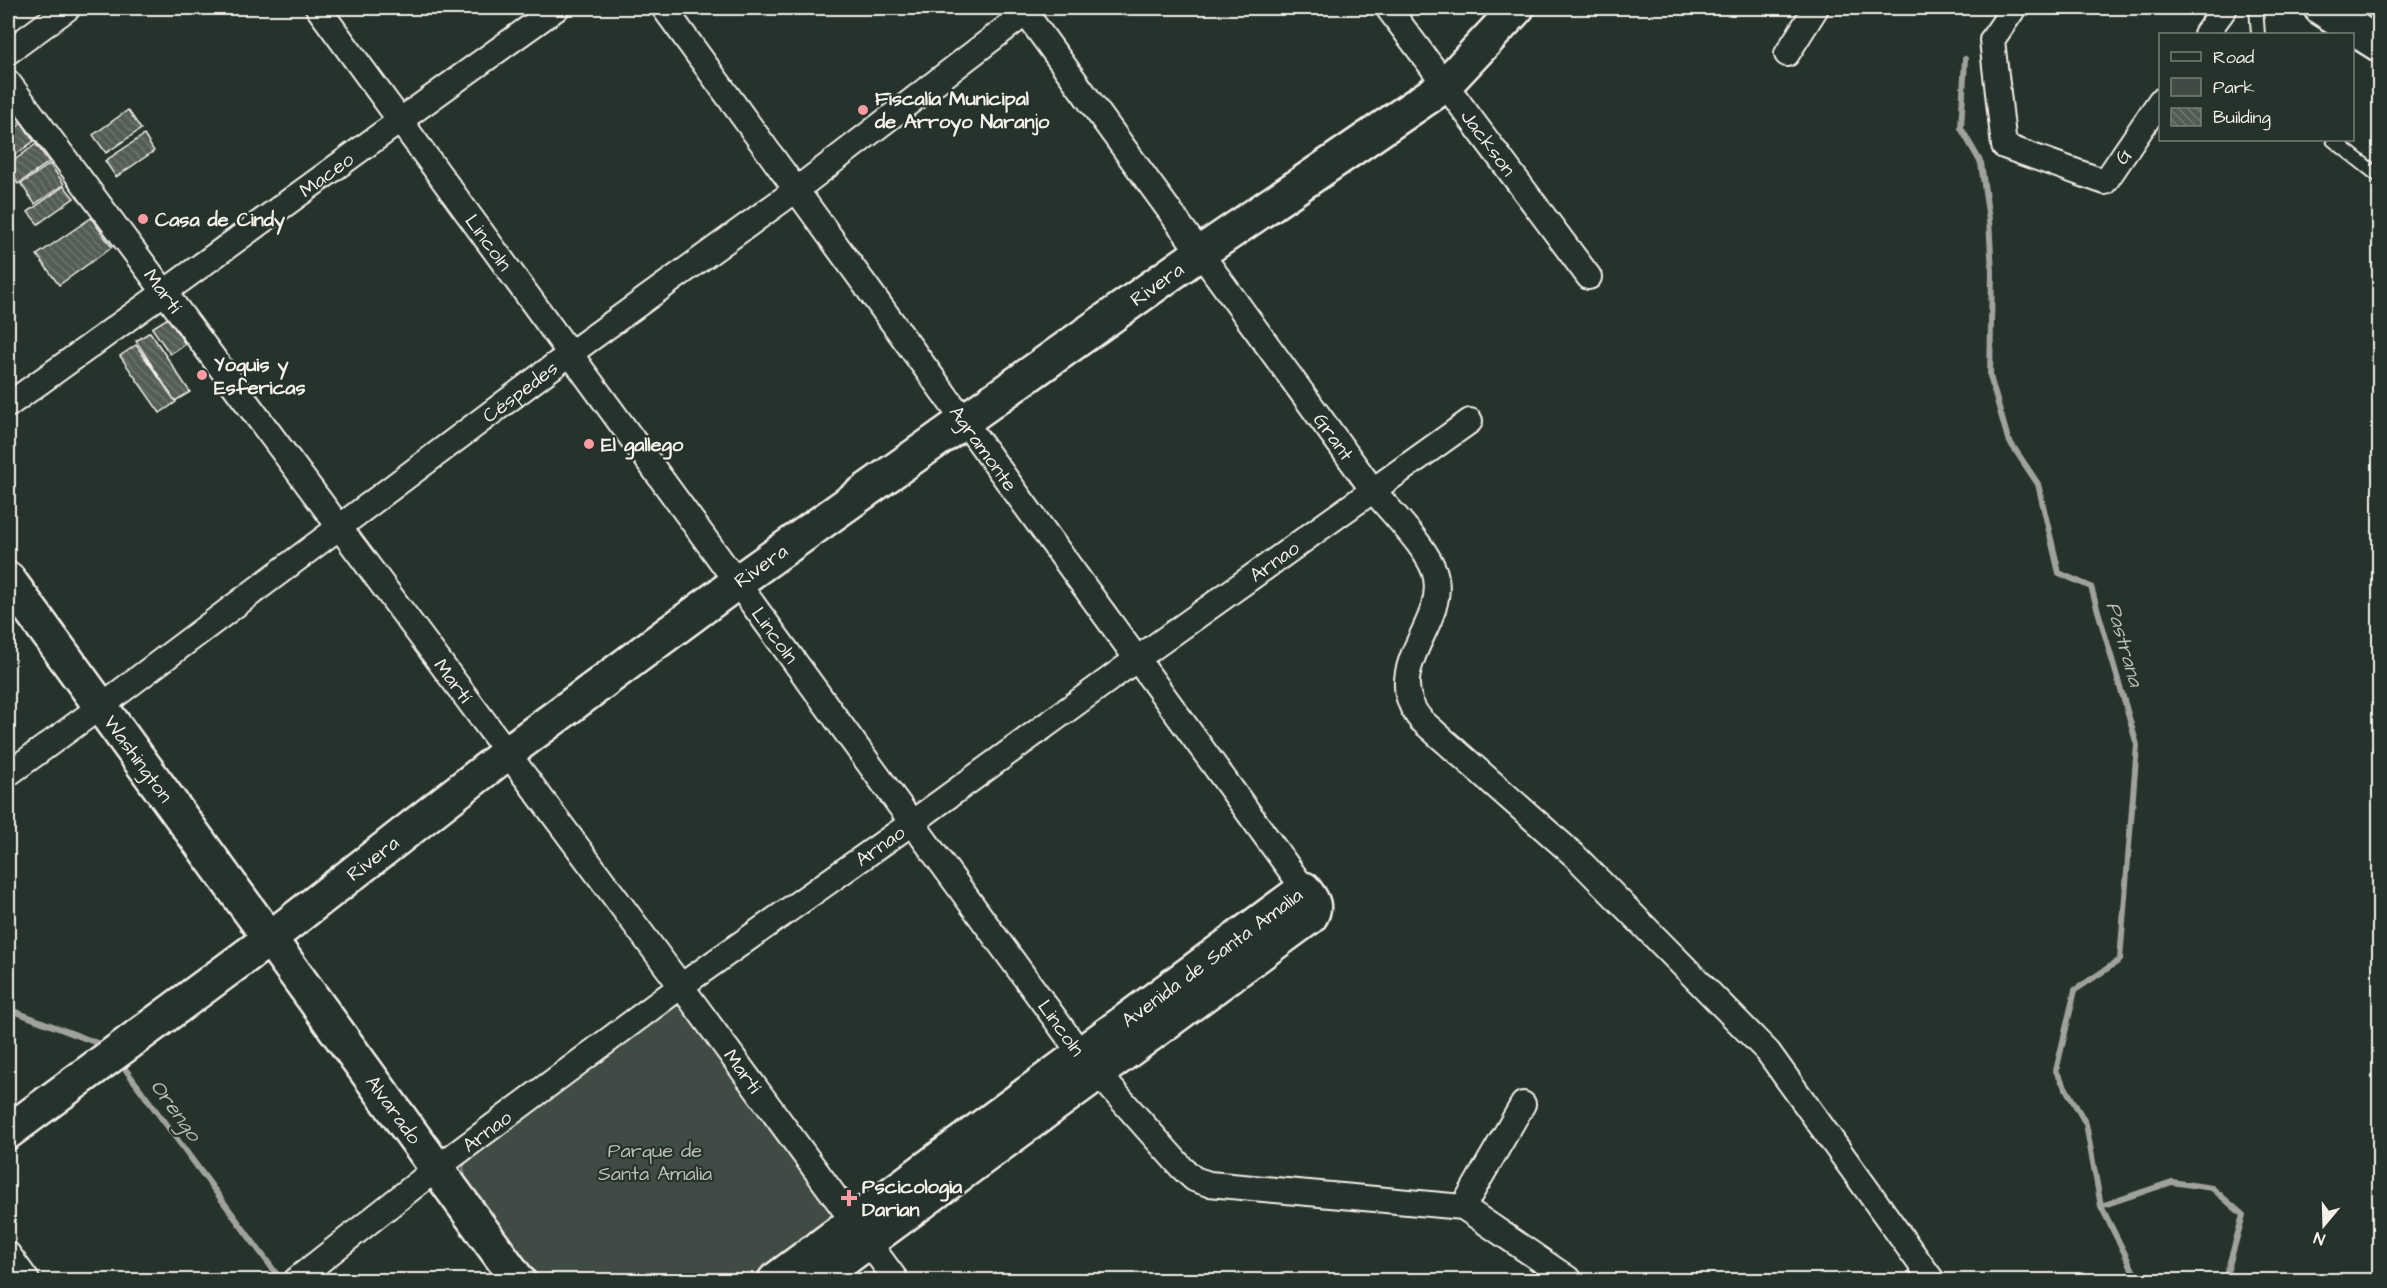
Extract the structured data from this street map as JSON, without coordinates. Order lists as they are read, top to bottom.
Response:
{
  "streets": {
    "street": [
      "Jackson",
      "G",
      "Maceo",
      "Lincoln",
      "Rivera",
      "Martí",
      "Céspedes",
      "Grant",
      "Agramonte",
      "Arnao",
      "Washington",
      "Avenida de Santa Amalia",
      "Alvarado"
    ]
  },
  "crossings": [
    ["Jackson", "Rivera"],
    ["Maceo", "Lincoln"],
    ["Maceo", "Martí"],
    ["Lincoln", "Rivera"],
    ["Lincoln", "Céspedes"],
    ["Lincoln", "Arnao"],
    ["Lincoln", "Avenida de Santa Amalia"],
    ["Rivera", "Martí"],
    ["Rivera", "Grant"],
    ["Rivera", "Agramonte"],
    ["Rivera", "Washington"],
    ["Rivera", "Alvarado"],
    ["Martí", "Céspedes"],
    ["Martí", "Arnao"],
    ["Martí", "Avenida de Santa Amalia"],
    ["Céspedes", "Grant"],
    ["Céspedes", "Agramonte"],
    ["Céspedes", "Washington"],
    ["Grant", "Arnao"],
    ["Agramonte", "Arnao"],
    ["Agramonte", "Avenida de Santa Amalia"],
    ["Arnao", "Alvarado"],
    ["Washington", "Alvarado"]
  ],
  "water": ["Pastrana", "Orengo"],
  "parks": ["Parque de Santa Amalia"],
  "places": {
    "other": [
      "Fiscalía Municipal de Arroyo Naranjo",
      "Casa de Cindy",
      "Yoquis y Esfericas",
      "El gallego"
    ],
    "health": ["Pscicologia Darian"]
  },
  "legend": ["Road", "Park", "Building"],
  "north": "bottom"
}
